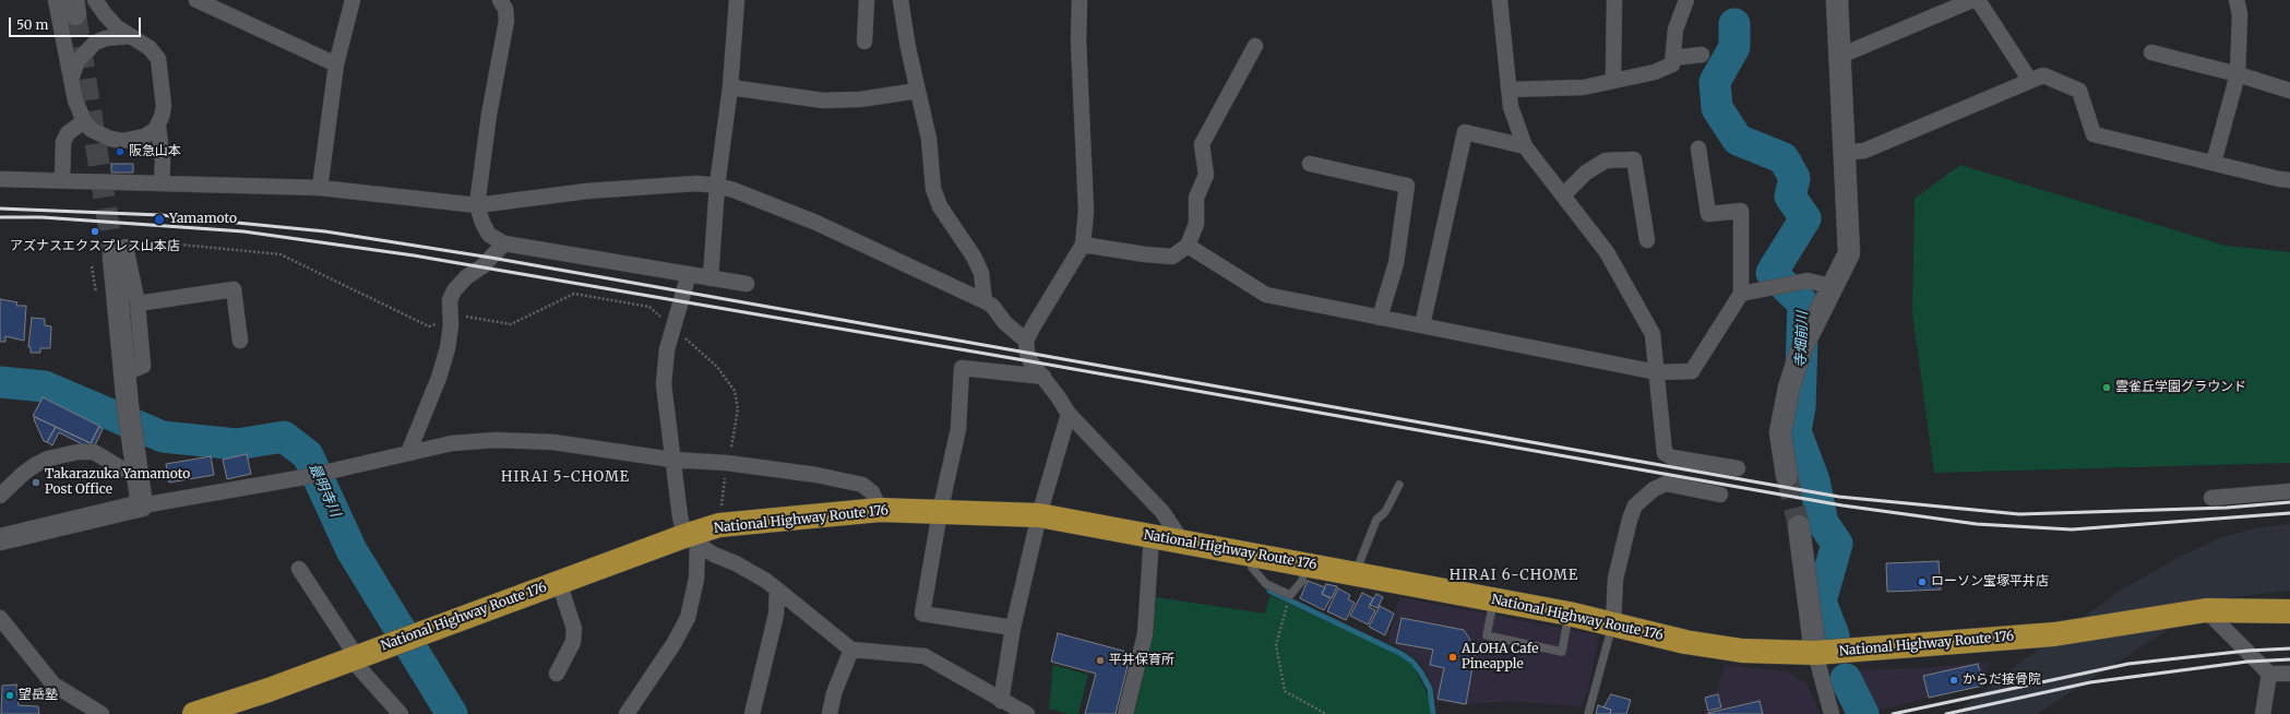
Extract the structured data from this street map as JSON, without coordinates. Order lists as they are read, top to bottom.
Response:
{
  "streets": {
    "highway": ["National Highway Route 176"]
  },
  "districts": ["HIRAI 5-CHOME", "HIRAI 6-CHOME"],
  "water": ["寺畑前川", "最明寺川"],
  "places": [
    "阪急山本",
    "Yamamoto",
    "アズナスエクスプレス山本店",
    "雲雀丘学園グラウンド",
    "Takarazuka Yamamoto Post Office",
    "ローソン宝塚平井店",
    "ALOHA Cafe Pineapple",
    "平井保育所",
    "からだ接骨院",
    "望岳塾"
  ],
  "scale_bar": "50 m"
}
